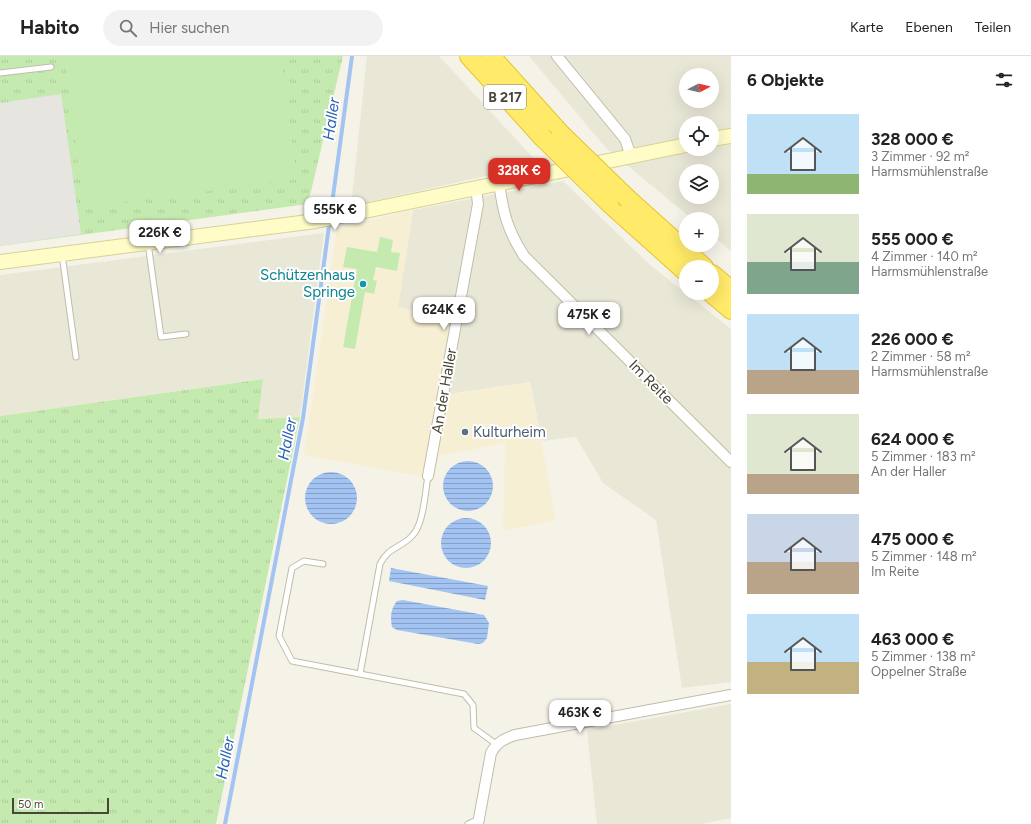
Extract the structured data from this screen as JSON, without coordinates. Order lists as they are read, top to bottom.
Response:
{
  "streets": {
    "highway": ["B 217"],
    "street": ["Im Reite", "An der Haller"]
  },
  "water": ["Haller"],
  "places": ["Schützenhaus Springe", "Kulturheim"],
  "scale_bar": "50 m",
  "north": "right",
  "page": {
    "header": "Habito",
    "search": "Hier suchen",
    "nav": ["Karte", "Ebenen", "Teilen"],
    "heading": "6 Objekte",
    "map_buttons": ["+", "−"],
    "list": [
      {
        "name": "328 000 €",
        "note": "3 Zimmer · 92 m² · Harmsmühlenstraße"
      },
      {
        "name": "555 000 €",
        "note": "4 Zimmer · 140 m² · Harmsmühlenstraße"
      },
      {
        "name": "226 000 €",
        "note": "2 Zimmer · 58 m² · Harmsmühlenstraße"
      },
      {
        "name": "624 000 €",
        "note": "5 Zimmer · 183 m² · An der Haller"
      },
      {
        "name": "475 000 €",
        "note": "5 Zimmer · 148 m² · Im Reite"
      },
      {
        "name": "463 000 €",
        "note": "5 Zimmer · 138 m² · Oppelner Straße"
      }
    ],
    "price": [
      "328K €",
      "555K €",
      "226K €",
      "624K €",
      "475K €",
      "463K €"
    ],
    "scale": "50 m"
  }
}
